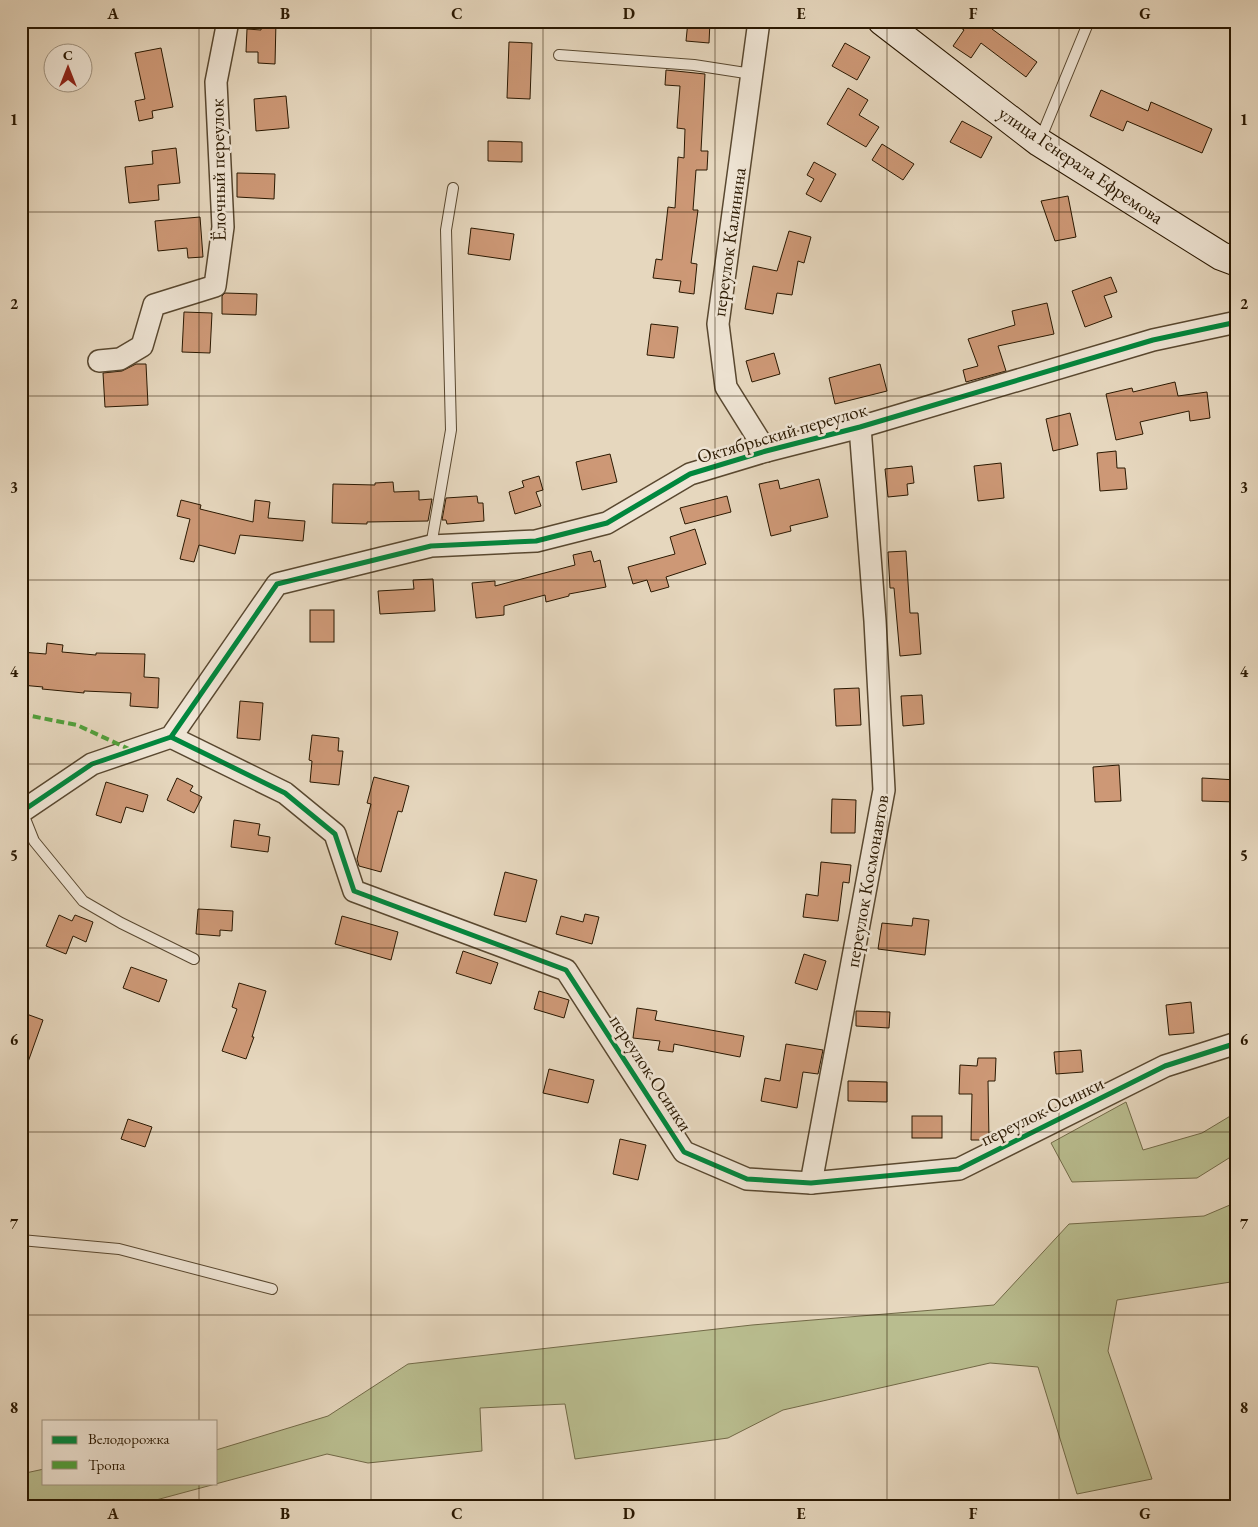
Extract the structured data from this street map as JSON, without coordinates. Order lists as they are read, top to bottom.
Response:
{
  "streets": {
    "street": [
      "улица Генерала Ефремова",
      "Ёлочный переулок",
      "переулок Калинина",
      "Октябрьский переулок",
      "переулок Космонавтов",
      "переулок Осинки"
    ]
  },
  "crossings": [
    ["переулок Калинина", "Октябрьский переулок"],
    ["Октябрьский переулок", "переулок Космонавтов"],
    ["Октябрьский переулок", "переулок Осинки"],
    ["переулок Космонавтов", "переулок Осинки"]
  ],
  "legend": ["Велодорожка", "Тропа"],
  "north": "top",
  "grid": {
    "columns": [
      "A",
      "B",
      "C",
      "D",
      "E",
      "F",
      "G"
    ],
    "rows": [
      "1",
      "2",
      "3",
      "4",
      "5",
      "6",
      "7",
      "8"
    ]
  }
}
